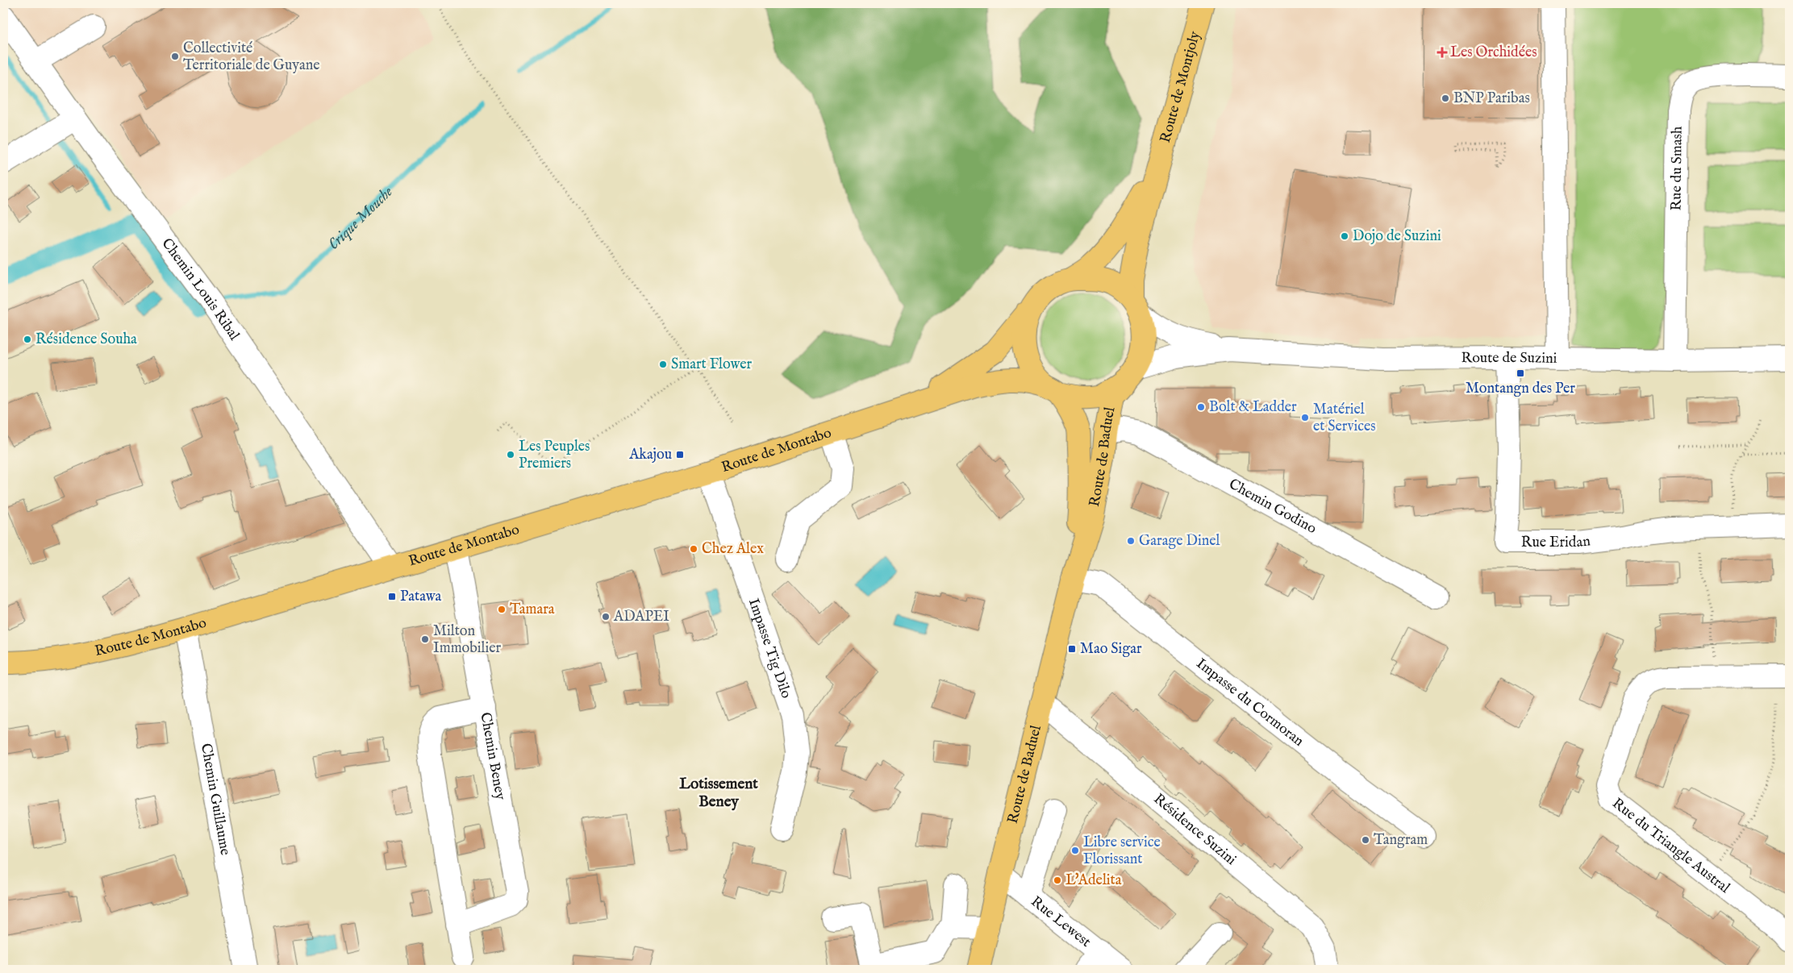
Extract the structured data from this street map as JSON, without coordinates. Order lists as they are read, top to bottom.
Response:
{
  "streets": {
    "main road": ["Route de Montjoly", "Route de Montabo", "Route de Baduel"],
    "street": [
      "Rue du Smash",
      "Chemin Louis Ribal",
      "Route de Suzini",
      "Chemin Godino",
      "Rue Eridan",
      "Impasse Tig Dilo",
      "Impasse du Cormoran",
      "Chemin Beney",
      "Chemin Guillaume",
      "Résidence Suzini",
      "Rue du Triangle Austral",
      "Rue Lewest"
    ]
  },
  "crossings": [
    ["Route de Montjoly", "Route de Suzini"],
    ["Route de Montjoly", "Route de Montabo"],
    ["Route de Montjoly", "Route de Baduel"],
    ["Rue du Smash", "Route de Suzini"],
    ["Chemin Louis Ribal", "Route de Montabo"],
    ["Route de Suzini", "Route de Montabo"],
    ["Route de Suzini", "Route de Baduel"],
    ["Route de Suzini", "Rue Eridan"],
    ["Route de Montabo", "Route de Baduel"],
    ["Route de Montabo", "Impasse Tig Dilo"],
    ["Route de Montabo", "Chemin Beney"],
    ["Route de Montabo", "Chemin Guillaume"],
    ["Route de Baduel", "Chemin Godino"],
    ["Route de Baduel", "Impasse du Cormoran"],
    ["Route de Baduel", "Résidence Suzini"],
    ["Route de Baduel", "Rue Lewest"]
  ],
  "districts": ["Lotissement Beney"],
  "water": ["Crique Mouche"],
  "places": {
    "health": ["Les Orchidées"],
    "other": [
      "Collectivité Territoriale de Guyane",
      "BNP Paribas",
      "Dojo de Suzini",
      "Résidence Souha",
      "Smart Flower",
      "Bolt & Ladder",
      "Matériel et Services",
      "Les Peuples Premiers",
      "Garage Dinel",
      "Chez Alex",
      "Tamara",
      "ADAPEI",
      "Milton Immobilier",
      "Tangram",
      "Libre service Florissant",
      "L'Adelita"
    ],
    "transit": [
      "Montangn des Per",
      "Akajou",
      "Patawa",
      "Mao Sigar"
    ]
  }
}
